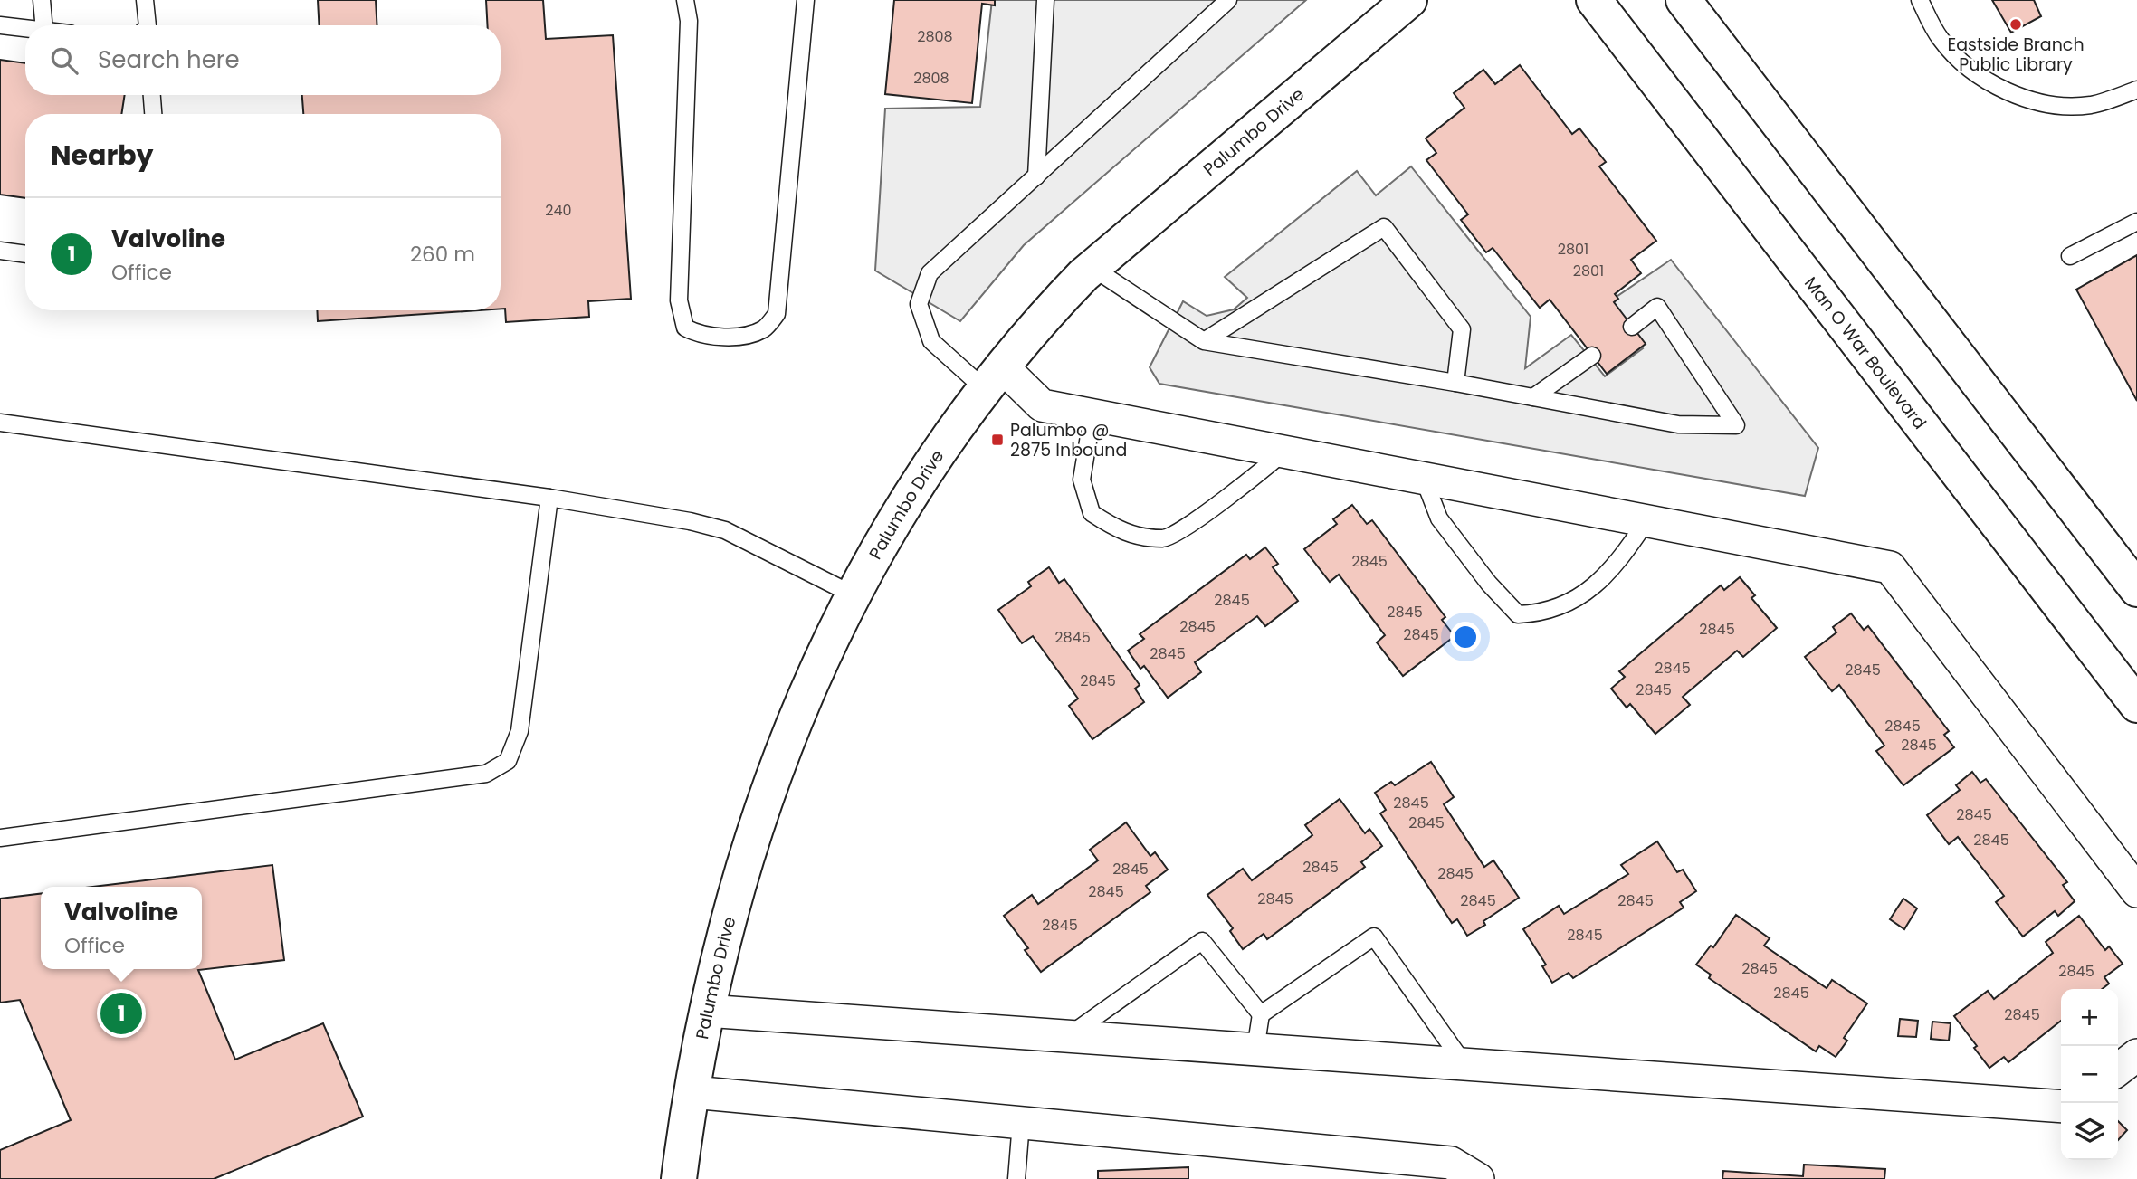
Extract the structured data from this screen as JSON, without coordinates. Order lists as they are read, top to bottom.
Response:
{
  "streets": {
    "main road": ["Palumbo Drive", "Man O War Boulevard"]
  },
  "places": {
    "other": ["Eastside Branch Public Library"],
    "transit": ["Palumbo @ 2875 Inbound"]
  },
  "house_numbers": [
    "2808",
    "2808",
    "240",
    "2801",
    "2801",
    "2845",
    "2845",
    "2845",
    "2845",
    "2845",
    "2845",
    "2845",
    "2845",
    "2845",
    "2845",
    "2845",
    "2845",
    "2845",
    "2845",
    "2845",
    "2845",
    "2845",
    "2845",
    "2845",
    "2845",
    "2845",
    "2845",
    "2845",
    "2845",
    "2845",
    "2845",
    "2845",
    "2845",
    "2845",
    "2845",
    "2845"
  ],
  "page": {
    "search": "Search here",
    "heading": "Nearby",
    "list": [
      {
        "mark": "1",
        "name": "Valvoline",
        "note": "Office",
        "value": "260 m"
      }
    ],
    "popup": ["Valvoline", "Office"],
    "map_buttons": ["+", "−"],
    "pins": "1"
  }
}
